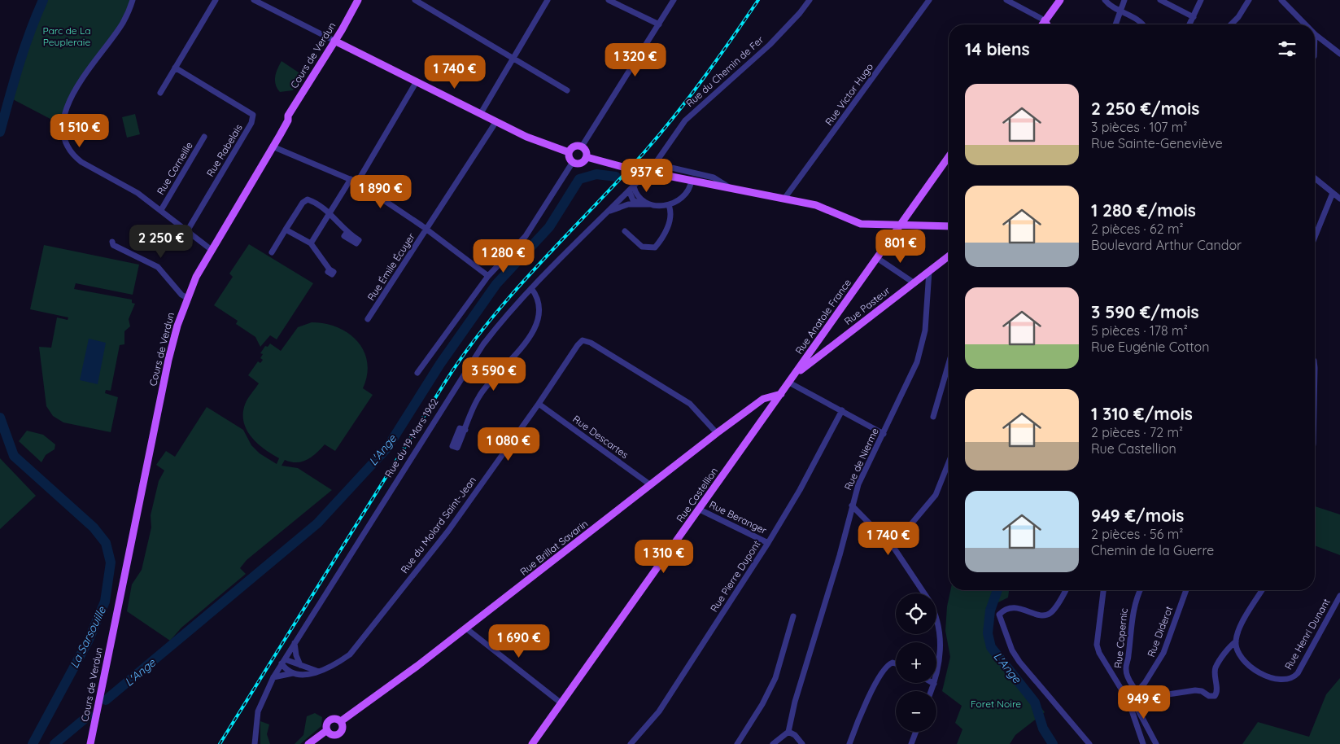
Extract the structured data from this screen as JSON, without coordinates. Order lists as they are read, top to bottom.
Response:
{
  "streets": {
    "main road": [
      "Cours de Verdun",
      "Rue Pasteur",
      "Rue Anatole France",
      "Rue Castellion",
      "Rue Brillat Savarin"
    ],
    "street": [
      "Rue du Chemin de Fer",
      "Rue Victor Hugo",
      "Rue Rabelais",
      "Rue Corneille",
      "Rue Émile Écuyer",
      "Rue Descartes",
      "Rue du 19 Mars 1962",
      "Rue de Nierme",
      "Rue Beranger",
      "Rue du Molard Saint-Jean",
      "Rue Pierre Dupont",
      "Rue Diderot",
      "Rue Henri Dunant",
      "Rue Copernic"
    ]
  },
  "crossings": [
    ["Rue du Chemin de Fer", "Rue du 19 Mars 1962"],
    ["Rue Pasteur", "Rue Anatole France"],
    ["Rue Pasteur", "Rue de Nierme"],
    ["Rue Pasteur", "Rue Castellion"],
    ["Rue Anatole France", "Rue Castellion"],
    ["Rue Descartes", "Rue du Molard Saint-Jean"],
    ["Rue Descartes", "Rue Brillat Savarin"],
    ["Rue du 19 Mars 1962", "Rue du Molard Saint-Jean"],
    ["Rue Castellion", "Rue Beranger"],
    ["Rue Castellion", "Rue Brillat Savarin"],
    ["Rue Beranger", "Rue Pierre Dupont"],
    ["Rue du Molard Saint-Jean", "Rue Brillat Savarin"],
    ["Rue Diderot", "Rue Copernic"]
  ],
  "water": ["L'Ange", "La Sarsouille"],
  "parks": ["Parc de La Peupleraie", "Foret Noire"],
  "page": {
    "heading": "14 biens",
    "price": [
      "1 320 €",
      "1 740 €",
      "1 510 €",
      "937 €",
      "1 890 €",
      "2 250 €",
      "801 €",
      "1 280 €",
      "3 590 €",
      "1 080 €",
      "1 740 €",
      "1 310 €",
      "1 690 €",
      "949 €"
    ],
    "list": [
      {
        "name": "2 250 €/mois",
        "note": "3 pièces · 107 m² · Rue Sainte-Geneviève"
      },
      {
        "name": "1 280 €/mois",
        "note": "2 pièces · 62 m² · Boulevard Arthur Candor"
      },
      {
        "name": "3 590 €/mois",
        "note": "5 pièces · 178 m² · Rue Eugénie Cotton"
      },
      {
        "name": "1 310 €/mois",
        "note": "2 pièces · 72 m² · Rue Castellion"
      },
      {
        "name": "949 €/mois",
        "note": "2 pièces · 56 m² · Chemin de la Guerre"
      }
    ],
    "map_buttons": ["+", "−"]
  }
}
